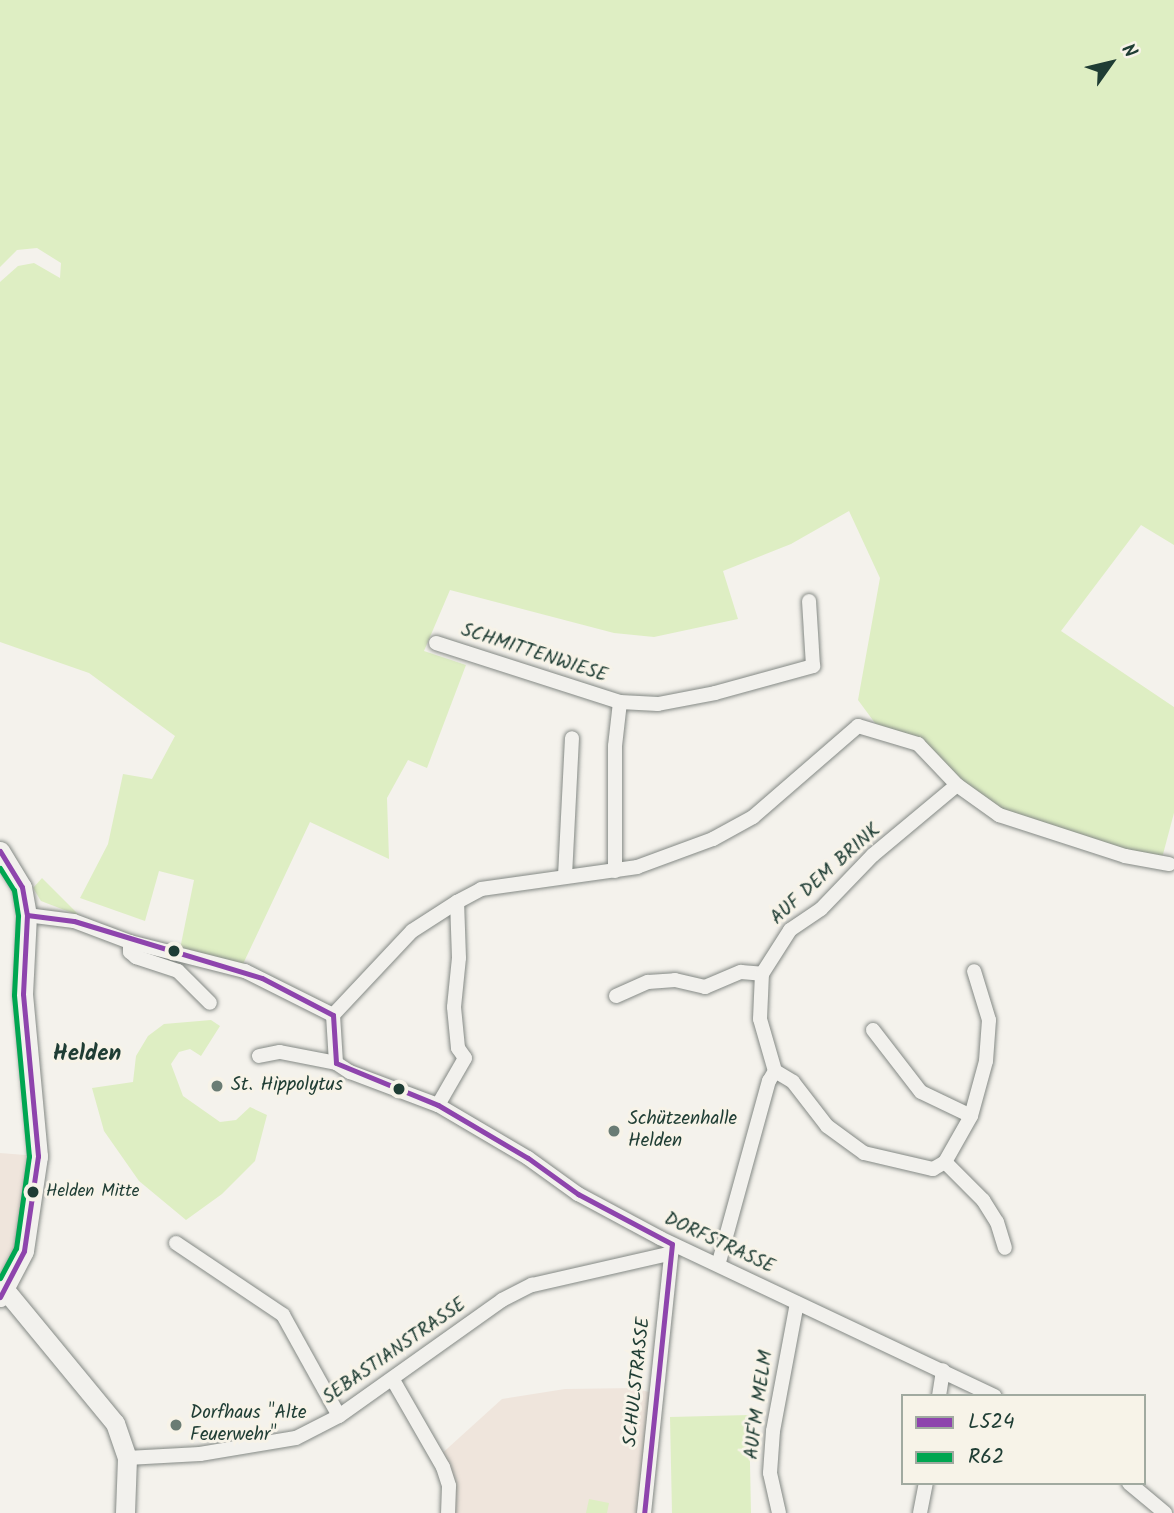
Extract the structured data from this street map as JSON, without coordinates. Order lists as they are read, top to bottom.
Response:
{
  "streets": {
    "street": [
      "SCHMITTENWIESE",
      "AUF DEM BRINK",
      "DORFSTRASSE",
      "SEBASTIANSTRASSE",
      "SCHULSTRASSE",
      "AUF'M MELM"
    ]
  },
  "crossings": [
    ["DORFSTRASSE", "SEBASTIANSTRASSE"],
    ["DORFSTRASSE", "SCHULSTRASSE"],
    ["DORFSTRASSE", "AUF'M MELM"],
    ["SEBASTIANSTRASSE", "SCHULSTRASSE"]
  ],
  "districts": ["Helden"],
  "places": [
    "St. Hippolytus",
    "Schützenhalle Helden",
    "Helden Mitte",
    "Dorfhaus \"Alte Feuerwehr\""
  ],
  "lines": ["transit line L524", "transit line R62"],
  "legend": ["L524", "R62"],
  "north": "top right"
}
